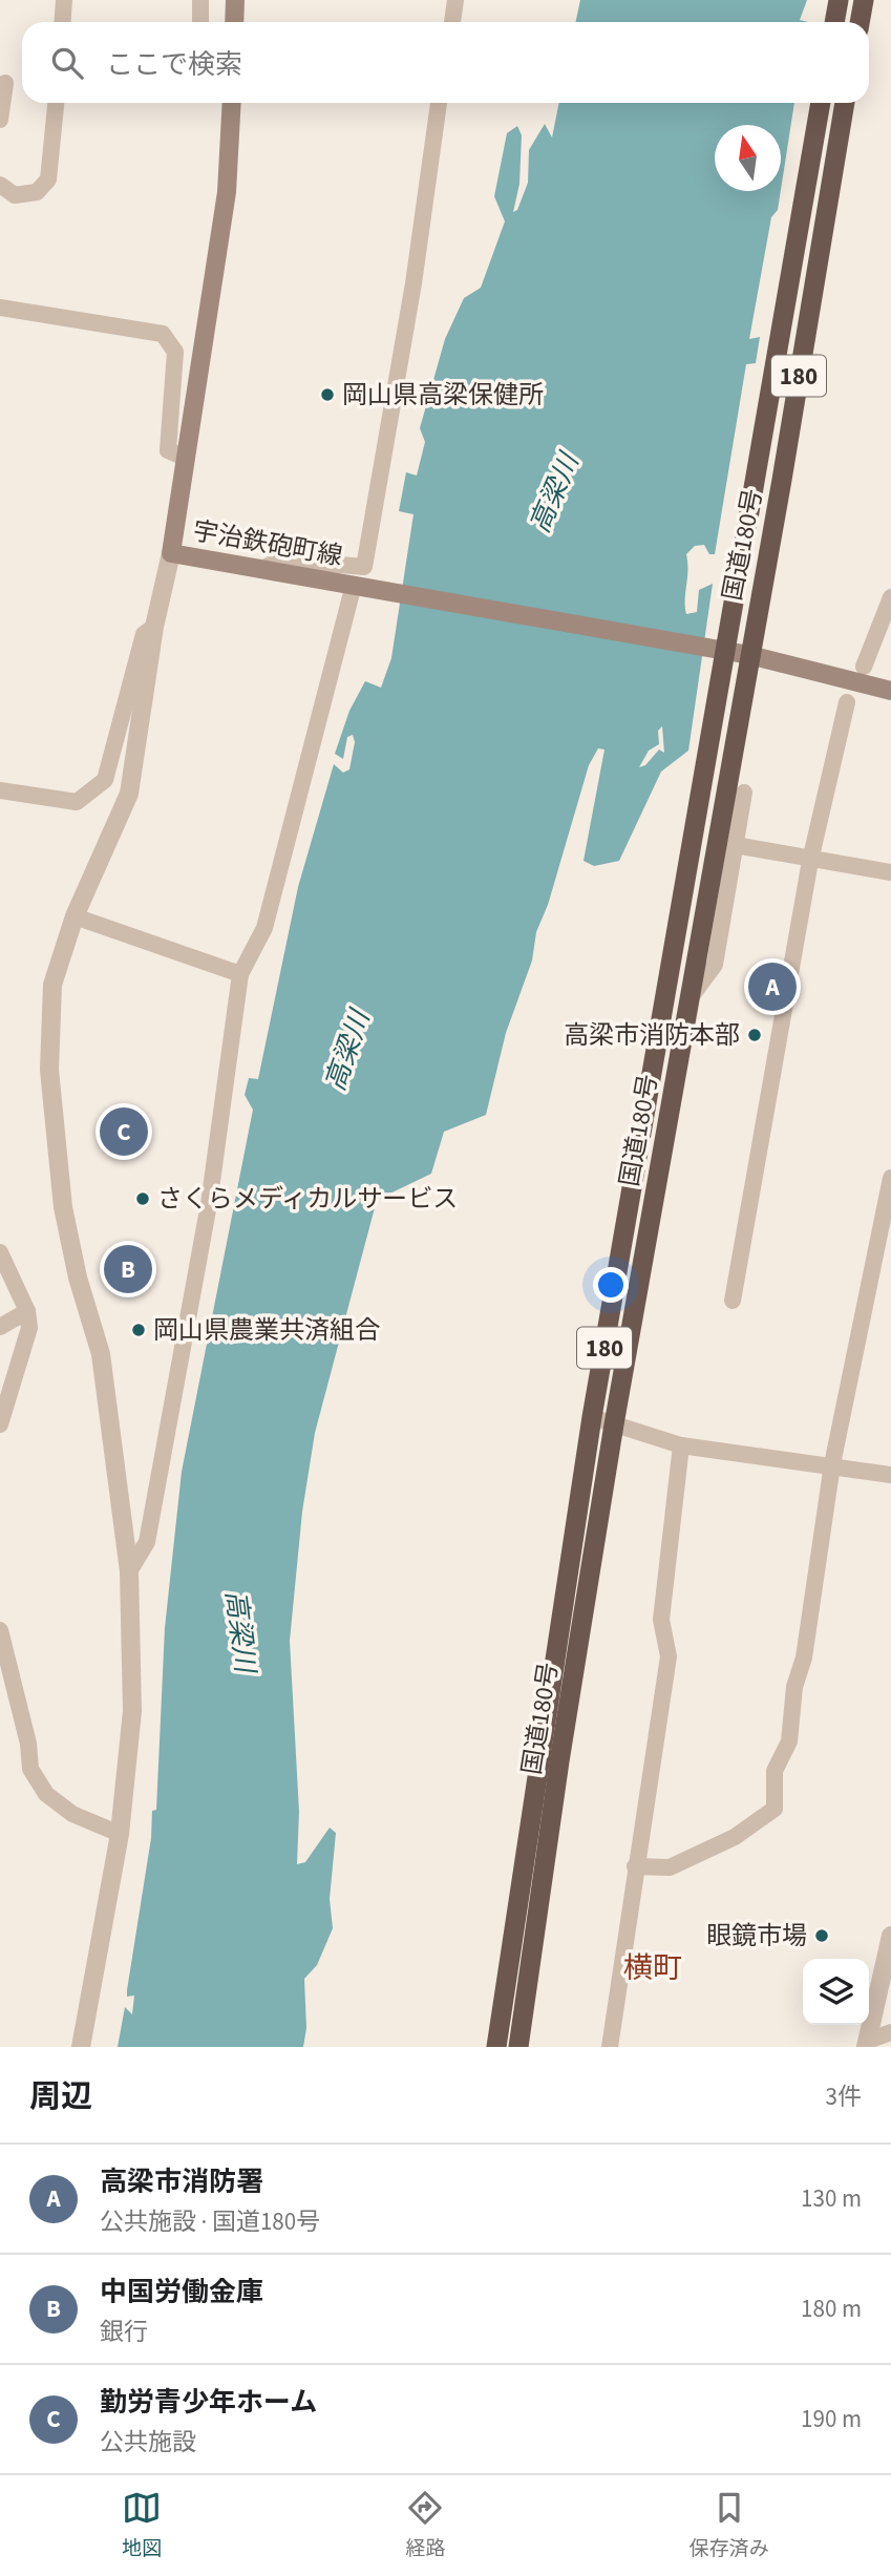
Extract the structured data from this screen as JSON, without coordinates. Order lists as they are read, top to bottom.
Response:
{
  "streets": {
    "highway": ["180", "国道180号"],
    "main road": ["宇治鉄砲町線"]
  },
  "crossings": [
    ["宇治鉄砲町線", "国道180号"]
  ],
  "districts": ["横町"],
  "water": ["高梁川"],
  "places": [
    "岡山県高梁保健所",
    "高梁市消防本部",
    "さくらメディカルサービス",
    "岡山県農業共済組合",
    "眼鏡市場"
  ],
  "north": "top",
  "page": {
    "search": "ここで検索",
    "pins": ["A", "C", "B"],
    "heading": ["周辺", "3件"],
    "list": [
      {
        "mark": "A",
        "name": "高梁市消防署",
        "note": "公共施設 · 国道180号",
        "value": "130 m"
      },
      {
        "mark": "B",
        "name": "中国労働金庫",
        "note": "銀行",
        "value": "180 m"
      },
      {
        "mark": "C",
        "name": "勤労青少年ホーム",
        "note": "公共施設",
        "value": "190 m"
      }
    ],
    "nav": ["地図", "経路", "保存済み"]
  }
}
